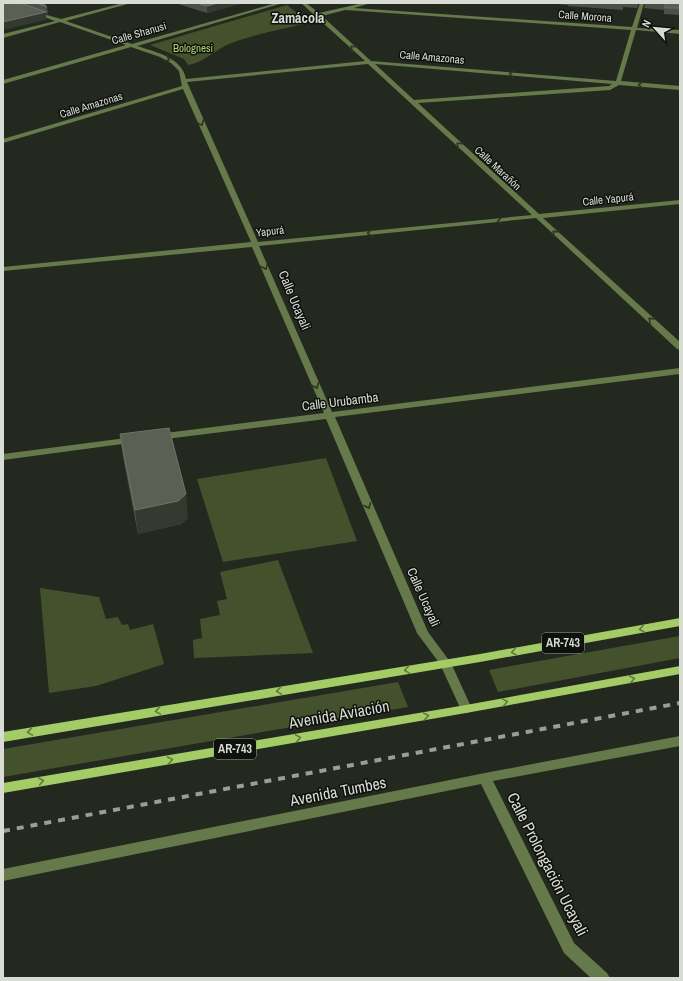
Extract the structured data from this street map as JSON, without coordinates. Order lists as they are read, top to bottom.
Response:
{
  "streets": {
    "main road": ["AR-743", "Avenida Aviación"],
    "street": [
      "Calle Morona",
      "Calle Shanusi",
      "Calle Amazonas",
      "Calle Marañón",
      "Calle Yapurá",
      "Yapurá",
      "Calle Ucayali",
      "Calle Urubamba",
      "Avenida Tumbes",
      "Calle Prolongación Ucayali"
    ]
  },
  "crossings": [
    ["Calle Shanusi", "Calle Ucayali"],
    ["Calle Amazonas", "Calle Marañón"],
    ["Calle Amazonas", "Calle Ucayali"],
    ["Calle Marañón", "Calle Yapurá"],
    ["Calle Marañón", "Yapurá"],
    ["Calle Yapurá", "Yapurá"],
    ["Yapurá", "Calle Ucayali"],
    ["Calle Ucayali", "Calle Urubamba"],
    ["Calle Ucayali", "AR-743"],
    ["Calle Ucayali", "Avenida Aviación"],
    ["Avenida Tumbes", "Calle Prolongación Ucayali"]
  ],
  "one_way": ["Calle Marañón", "Yapurá", "Calle Ucayali"],
  "districts": ["Zamácola"],
  "parks": ["Bolognesi"],
  "north": "top left"
}
